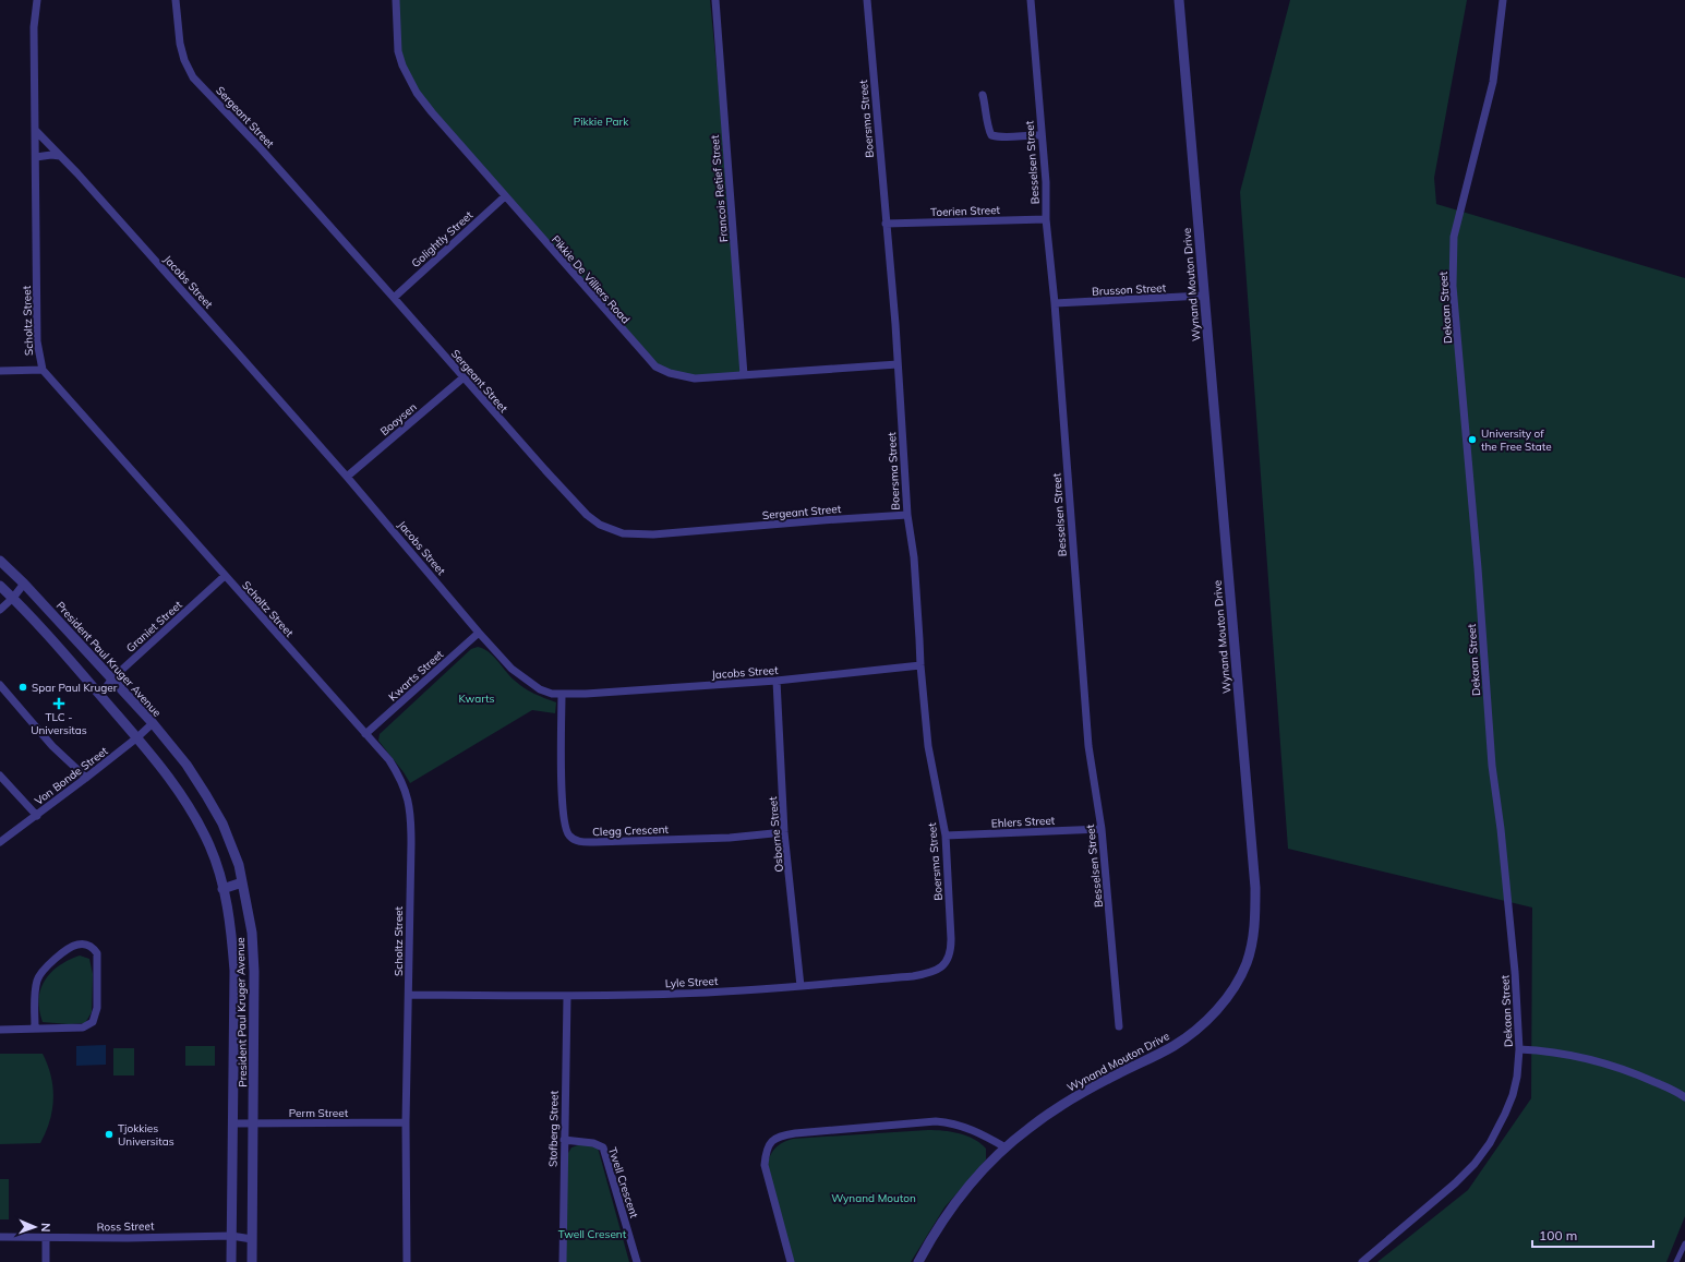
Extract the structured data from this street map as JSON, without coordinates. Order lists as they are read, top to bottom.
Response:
{
  "streets": {
    "street": [
      "Sergeant Street",
      "Boersma Street",
      "Besselsen Street",
      "Francois Retief Street",
      "Toerien Street",
      "Golightly Street",
      "Pikkie De Villiers Road",
      "Jacobs Street",
      "Wynand Mouton Drive",
      "Brusson Street",
      "Dekaan Street",
      "Scholtz Street",
      "Booysen",
      "Graniet Street",
      "President Paul Kruger Avenue",
      "Kwarts Street",
      "Von Bonde Street",
      "Ehlers Street",
      "Clegg Crescent",
      "Osborne Street",
      "Lyle Street",
      "Perm Street",
      "Stofberg Street",
      "Twell Crescent",
      "Ross Street"
    ]
  },
  "crossings": [
    ["Sergeant Street", "Boersma Street"],
    ["Sergeant Street", "Golightly Street"],
    ["Sergeant Street", "Booysen"],
    ["Boersma Street", "Toerien Street"],
    ["Boersma Street", "Pikkie De Villiers Road"],
    ["Boersma Street", "Jacobs Street"],
    ["Boersma Street", "Ehlers Street"],
    ["Boersma Street", "Lyle Street"],
    ["Besselsen Street", "Toerien Street"],
    ["Besselsen Street", "Brusson Street"],
    ["Besselsen Street", "Ehlers Street"],
    ["Francois Retief Street", "Pikkie De Villiers Road"],
    ["Golightly Street", "Pikkie De Villiers Road"],
    ["Jacobs Street", "Scholtz Street"],
    ["Jacobs Street", "Booysen"],
    ["Jacobs Street", "Kwarts Street"],
    ["Jacobs Street", "Clegg Crescent"],
    ["Jacobs Street", "Osborne Street"],
    ["Wynand Mouton Drive", "Brusson Street"],
    ["Scholtz Street", "Graniet Street"],
    ["Scholtz Street", "Kwarts Street"],
    ["Scholtz Street", "Lyle Street"],
    ["Scholtz Street", "Perm Street"],
    ["Graniet Street", "President Paul Kruger Avenue"],
    ["President Paul Kruger Avenue", "Von Bonde Street"],
    ["President Paul Kruger Avenue", "Perm Street"],
    ["President Paul Kruger Avenue", "Ross Street"],
    ["Clegg Crescent", "Osborne Street"],
    ["Osborne Street", "Lyle Street"],
    ["Lyle Street", "Stofberg Street"],
    ["Stofberg Street", "Twell Crescent"]
  ],
  "parks": [
    "Pikkie Park",
    "Kwarts",
    "Wynand Mouton",
    "Twell Cresent"
  ],
  "places": {
    "other": ["University of the Free State", "Spar Paul Kruger", "Tjokkies Universitas"],
    "health": ["TLC - Universitas"]
  },
  "scale_bar": "100 m",
  "north": "right"
}
